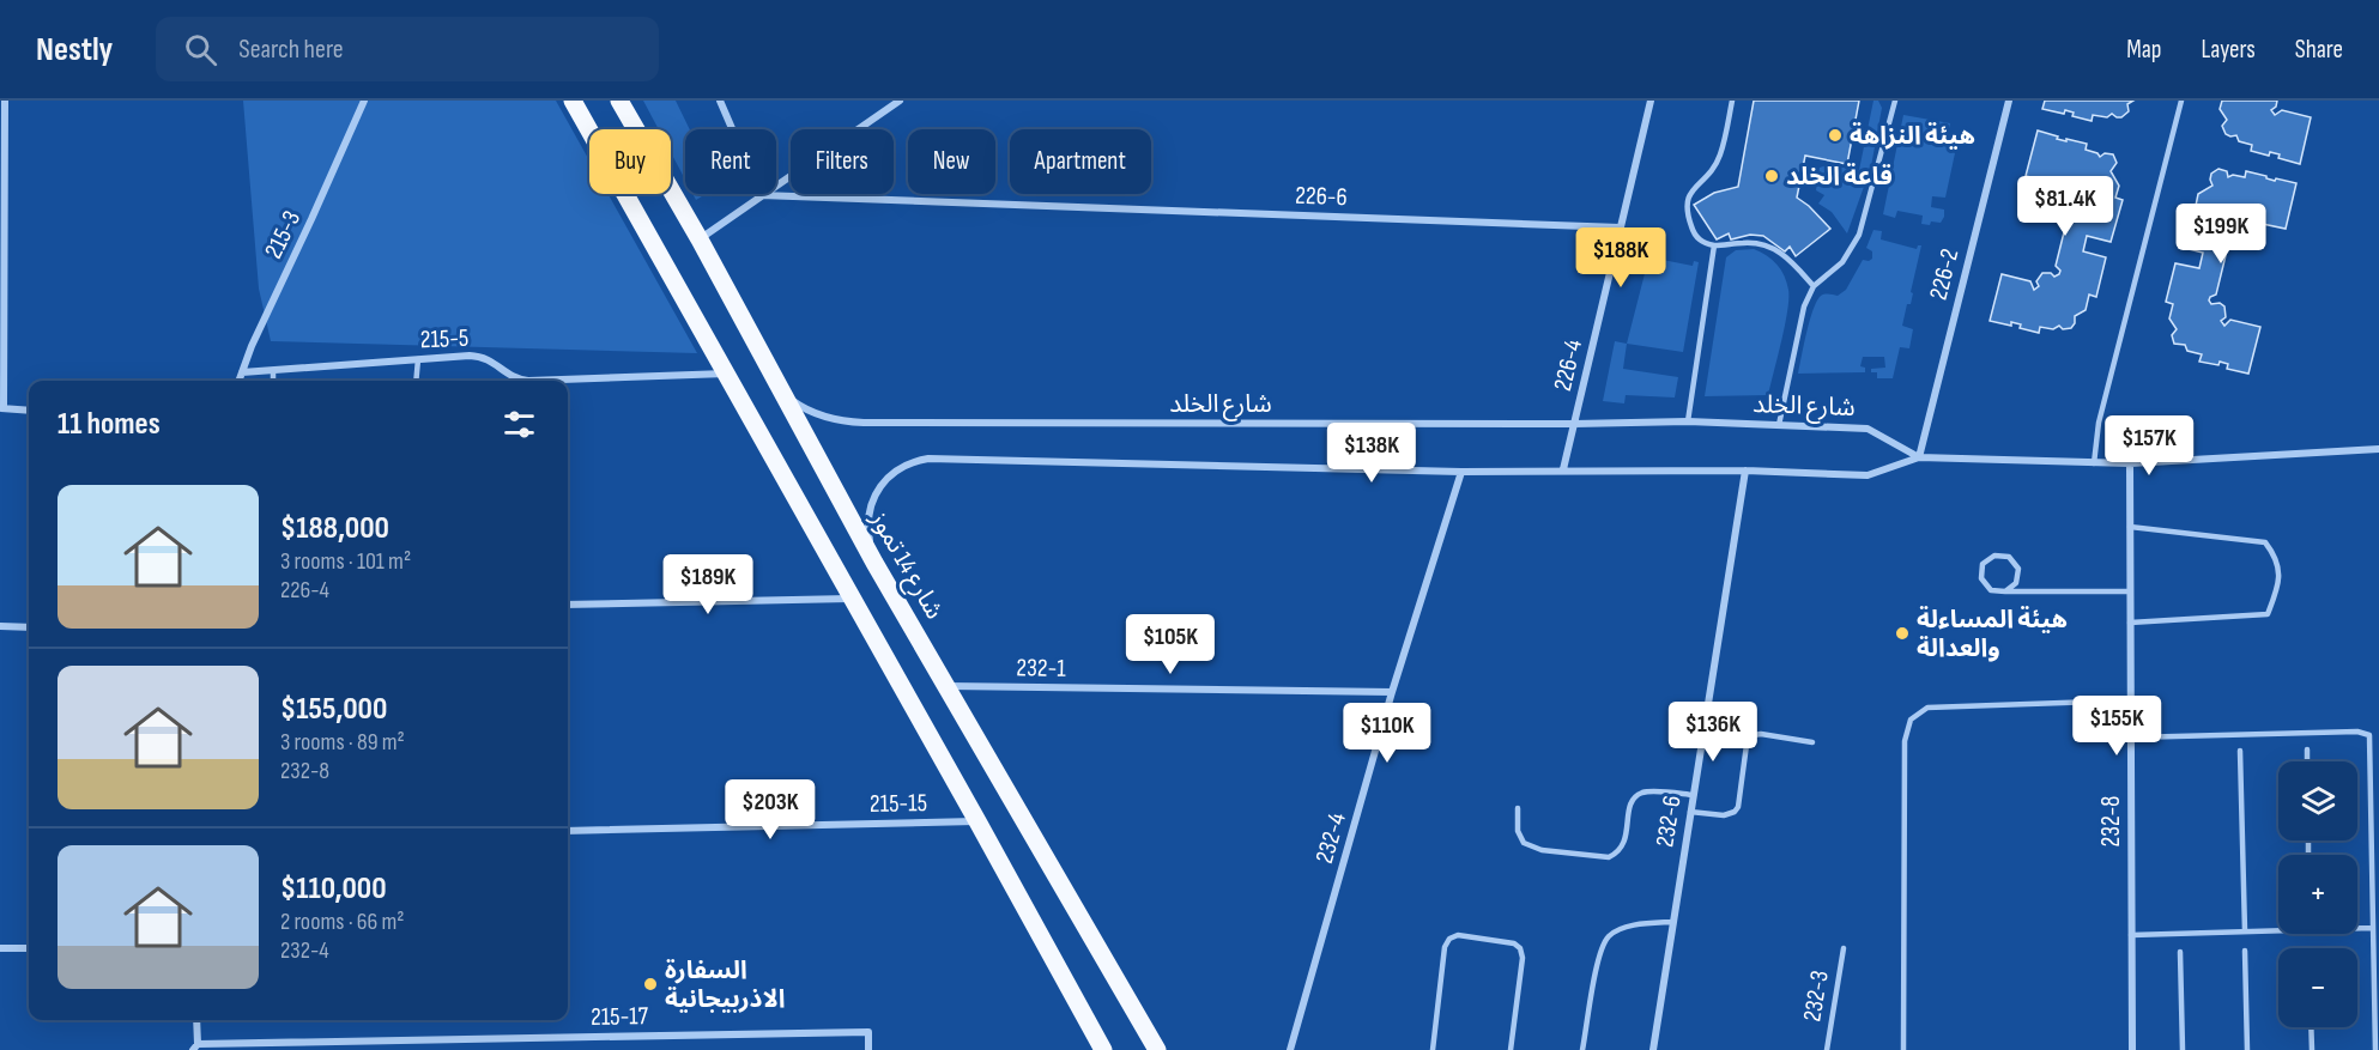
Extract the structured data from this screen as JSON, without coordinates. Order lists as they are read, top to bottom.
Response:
{
  "streets": {
    "main road": ["شارع 14 تموز"],
    "street": [
      "226-6",
      "215-3",
      "226-2",
      "215-5",
      "226-4",
      "شارع الخلد",
      "232-1",
      "215-15",
      "232-6",
      "232-8",
      "232-4",
      "215-17"
    ],
    "lane": ["232-3"]
  },
  "crossings": [
    ["226-6", "226-4"],
    ["215-3", "215-5"],
    ["226-2", "شارع الخلد"],
    ["226-4", "شارع الخلد"],
    ["شارع الخلد", "شارع 14 تموز"],
    ["شارع الخلد", "232-6"],
    ["شارع الخلد", "232-8"],
    ["شارع الخلد", "232-4"],
    ["شارع 14 تموز", "232-1"],
    ["232-1", "232-4"]
  ],
  "places": [
    "هيئة النزاهة",
    "قاعة الخلد",
    "هيئة المساءلة والعدالة",
    "السفارة الاذربيجانية"
  ],
  "page": {
    "header": "Nestly",
    "search": "Search here",
    "nav": ["Map", "Layers", "Share"],
    "chip": [
      "Buy",
      "Rent",
      "Filters",
      "New",
      "Apartment"
    ],
    "price": [
      "$81.4K",
      "$199K",
      "$188K",
      "$157K",
      "$138K",
      "$189K",
      "$105K",
      "$155K",
      "$136K",
      "$110K",
      "$203K"
    ],
    "heading": "11 homes",
    "list": [
      {
        "name": "$188,000",
        "note": "3 rooms · 101 m² · 226-4"
      },
      {
        "name": "$155,000",
        "note": "3 rooms · 89 m² · 232-8"
      },
      {
        "name": "$110,000",
        "note": "2 rooms · 66 m² · 232-4"
      }
    ],
    "map_buttons": ["+", "−"]
  }
}
